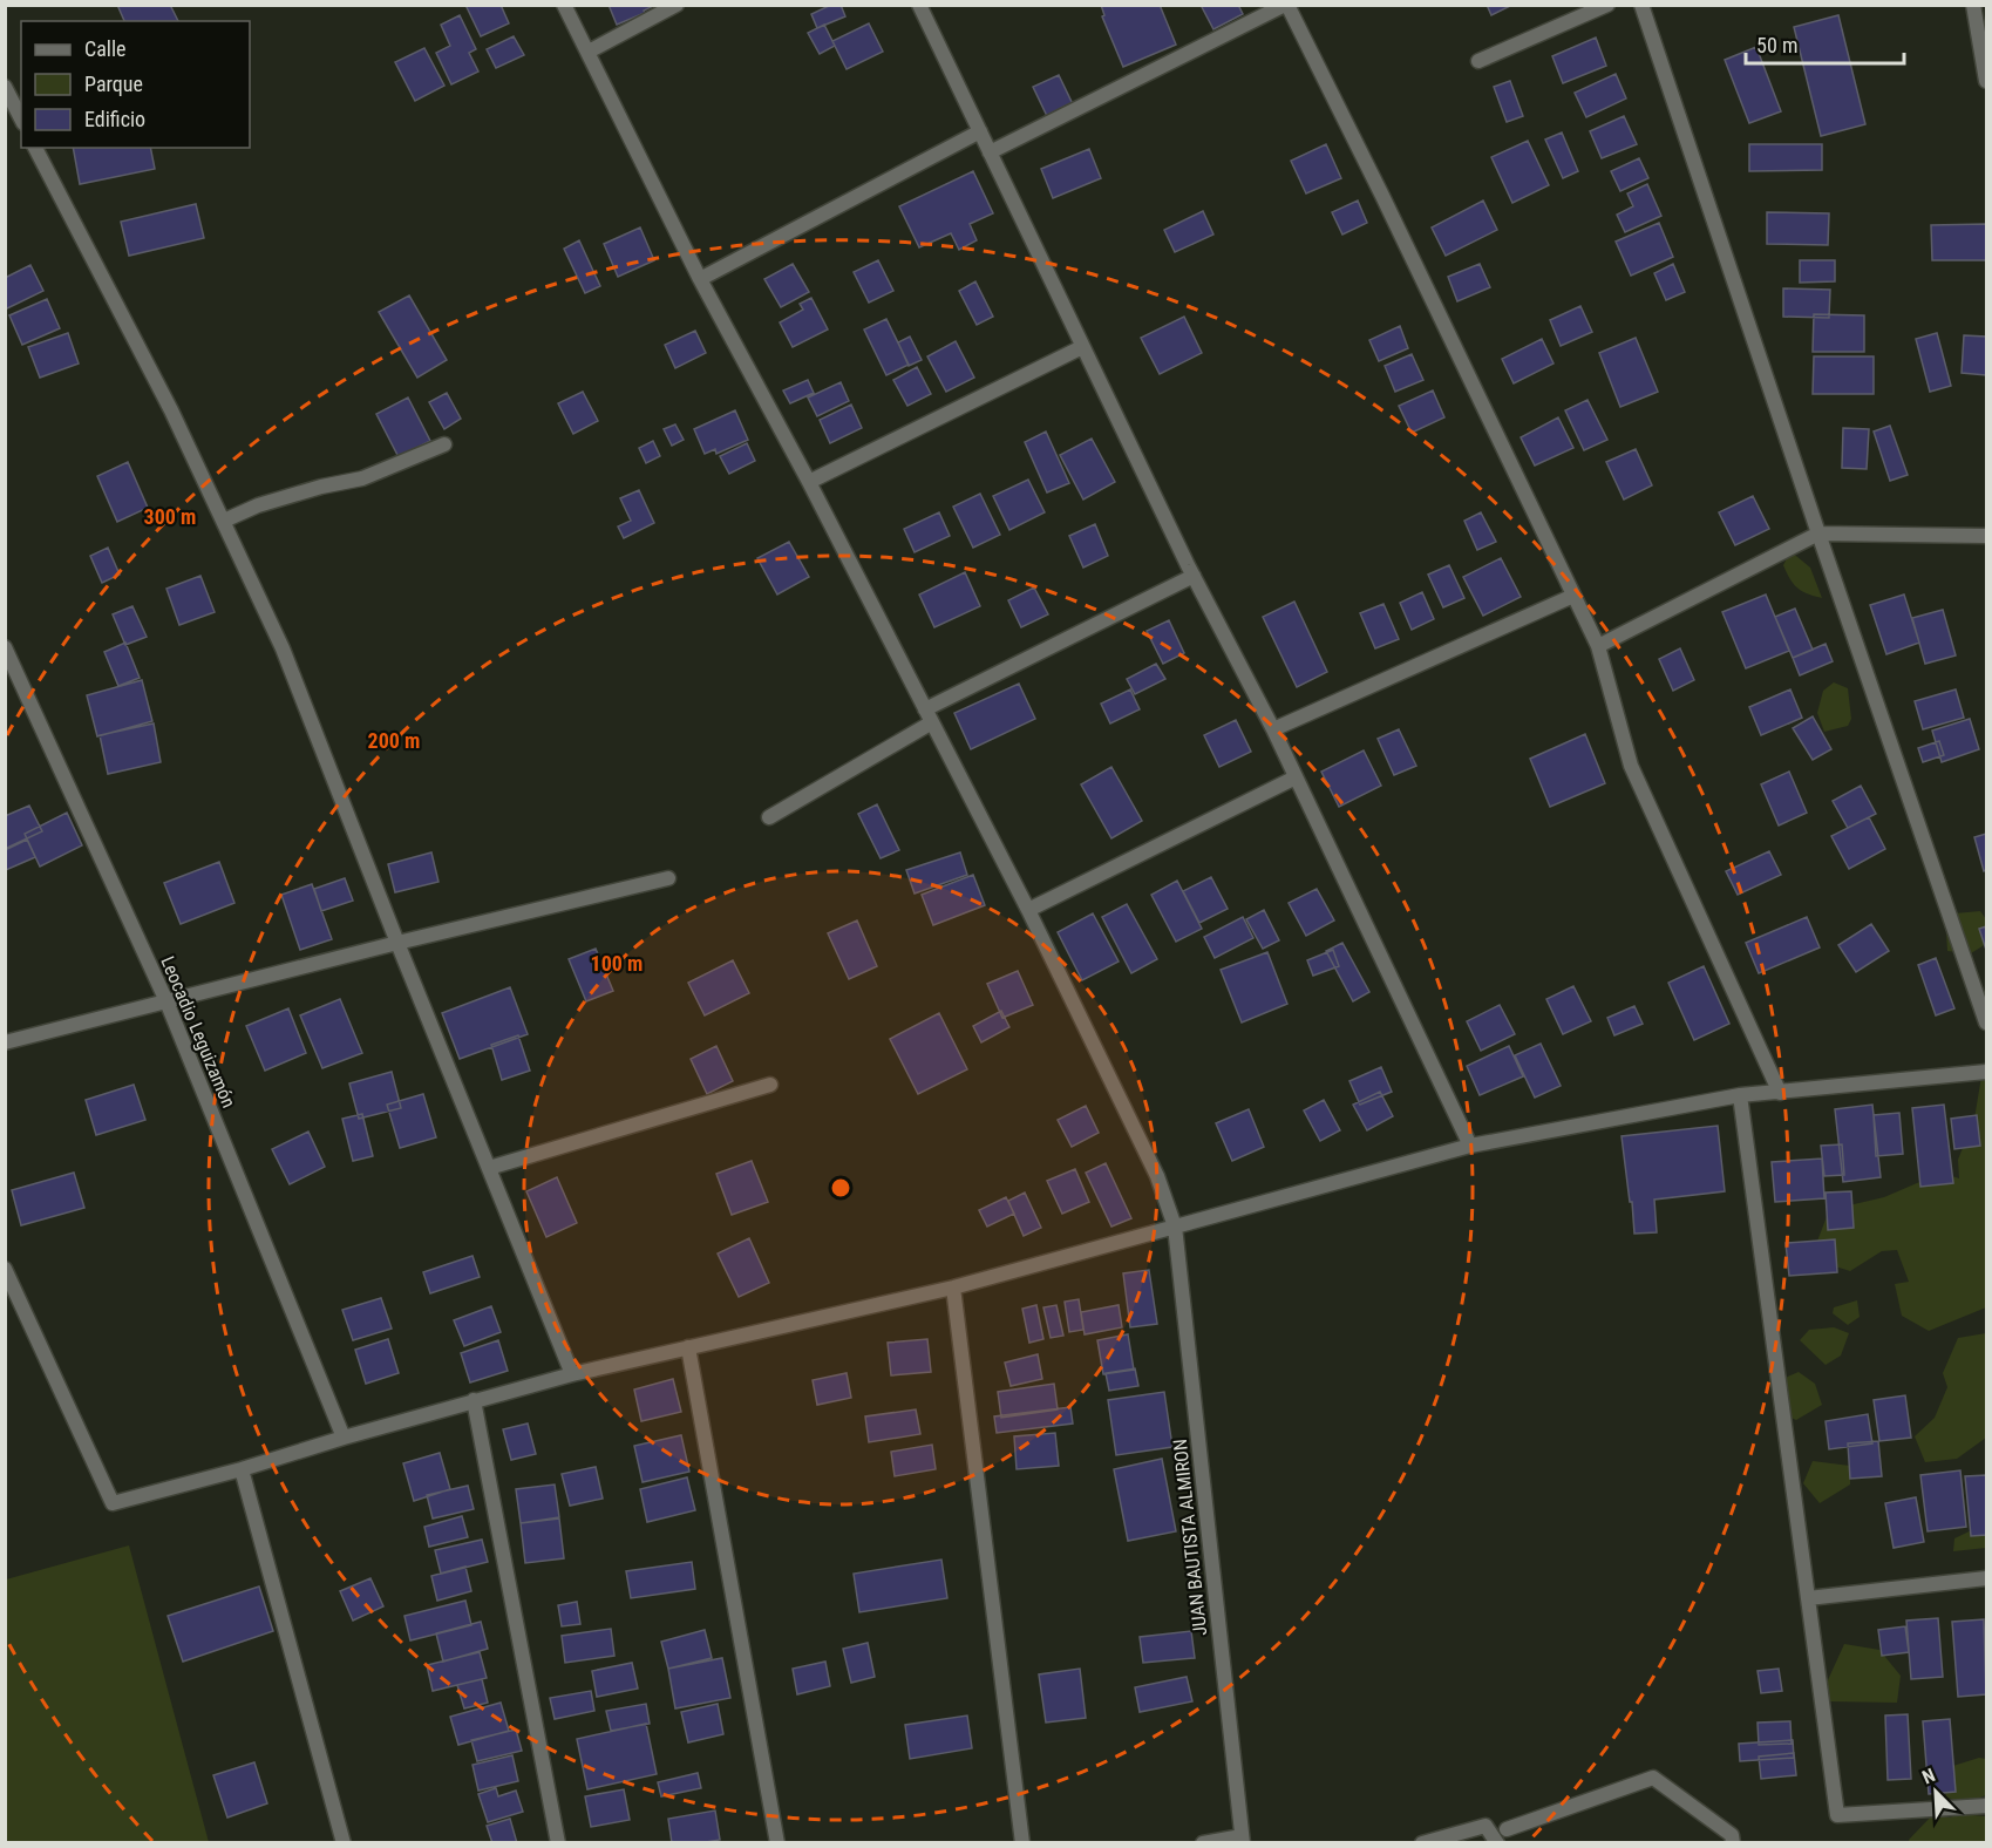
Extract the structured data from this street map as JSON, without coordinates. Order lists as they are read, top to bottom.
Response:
{
  "streets": {
    "street": ["Leocadio Leguizamón", "JUAN BAUTISTA ALMIRON"]
  },
  "legend": ["Calle", "Parque", "Edificio"],
  "scale_bar": "50 m",
  "north": "top left",
  "rings": ["300 m", "200 m", "100 m"]
}
